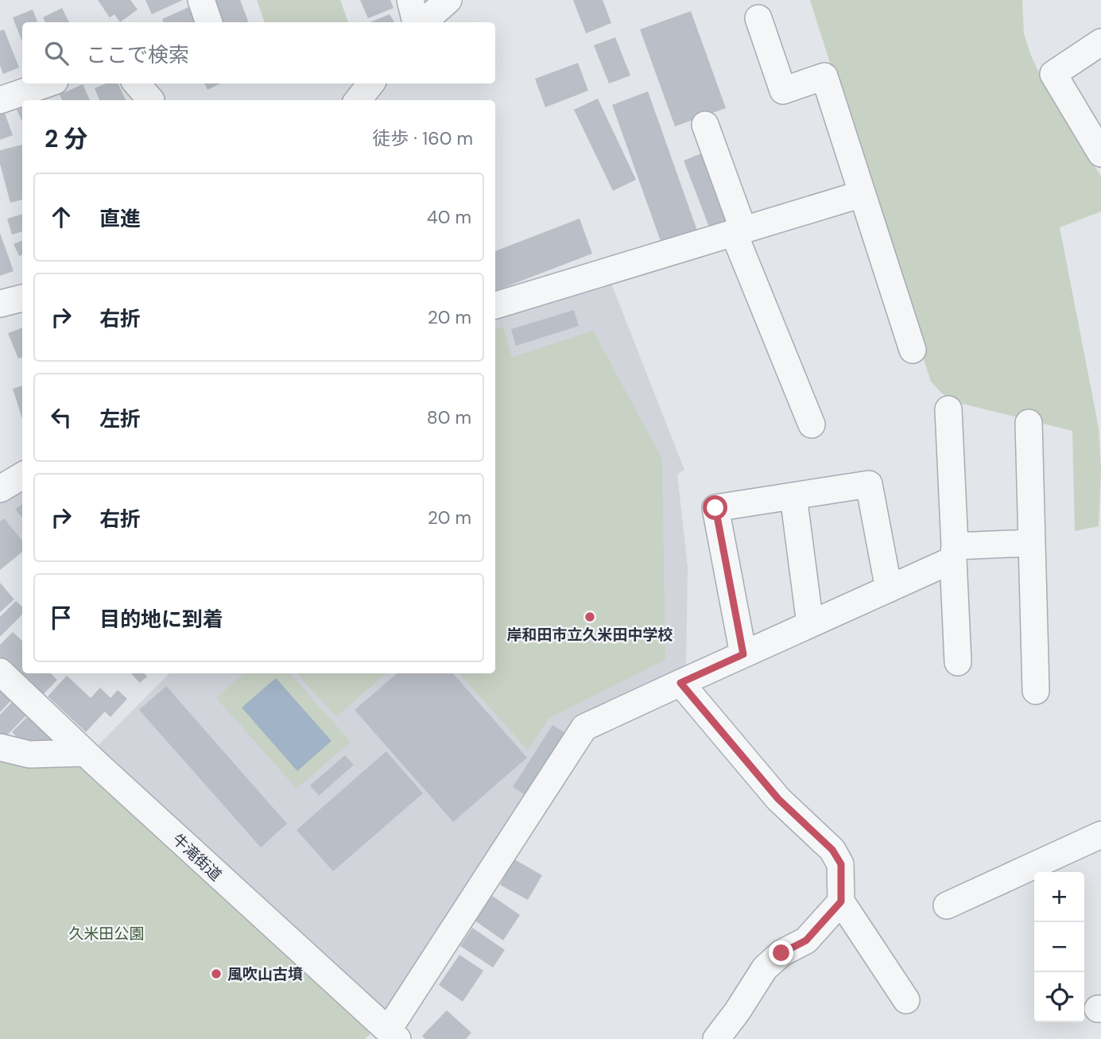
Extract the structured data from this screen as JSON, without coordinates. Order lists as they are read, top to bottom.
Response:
{
  "streets": {
    "street": ["牛滝街道"]
  },
  "parks": ["久米田公園"],
  "places": ["岸和田市立久米田中学校", "風吹山古墳"],
  "page": {
    "search": "ここで検索",
    "heading": ["2 分", "徒歩 · 160 m"],
    "list": [
      ["直進", "40 m"],
      ["右折", "20 m"],
      ["左折", "80 m"],
      ["右折", "20 m"],
      "目的地に到着"
    ],
    "map_buttons": ["+", "−"]
  }
}
